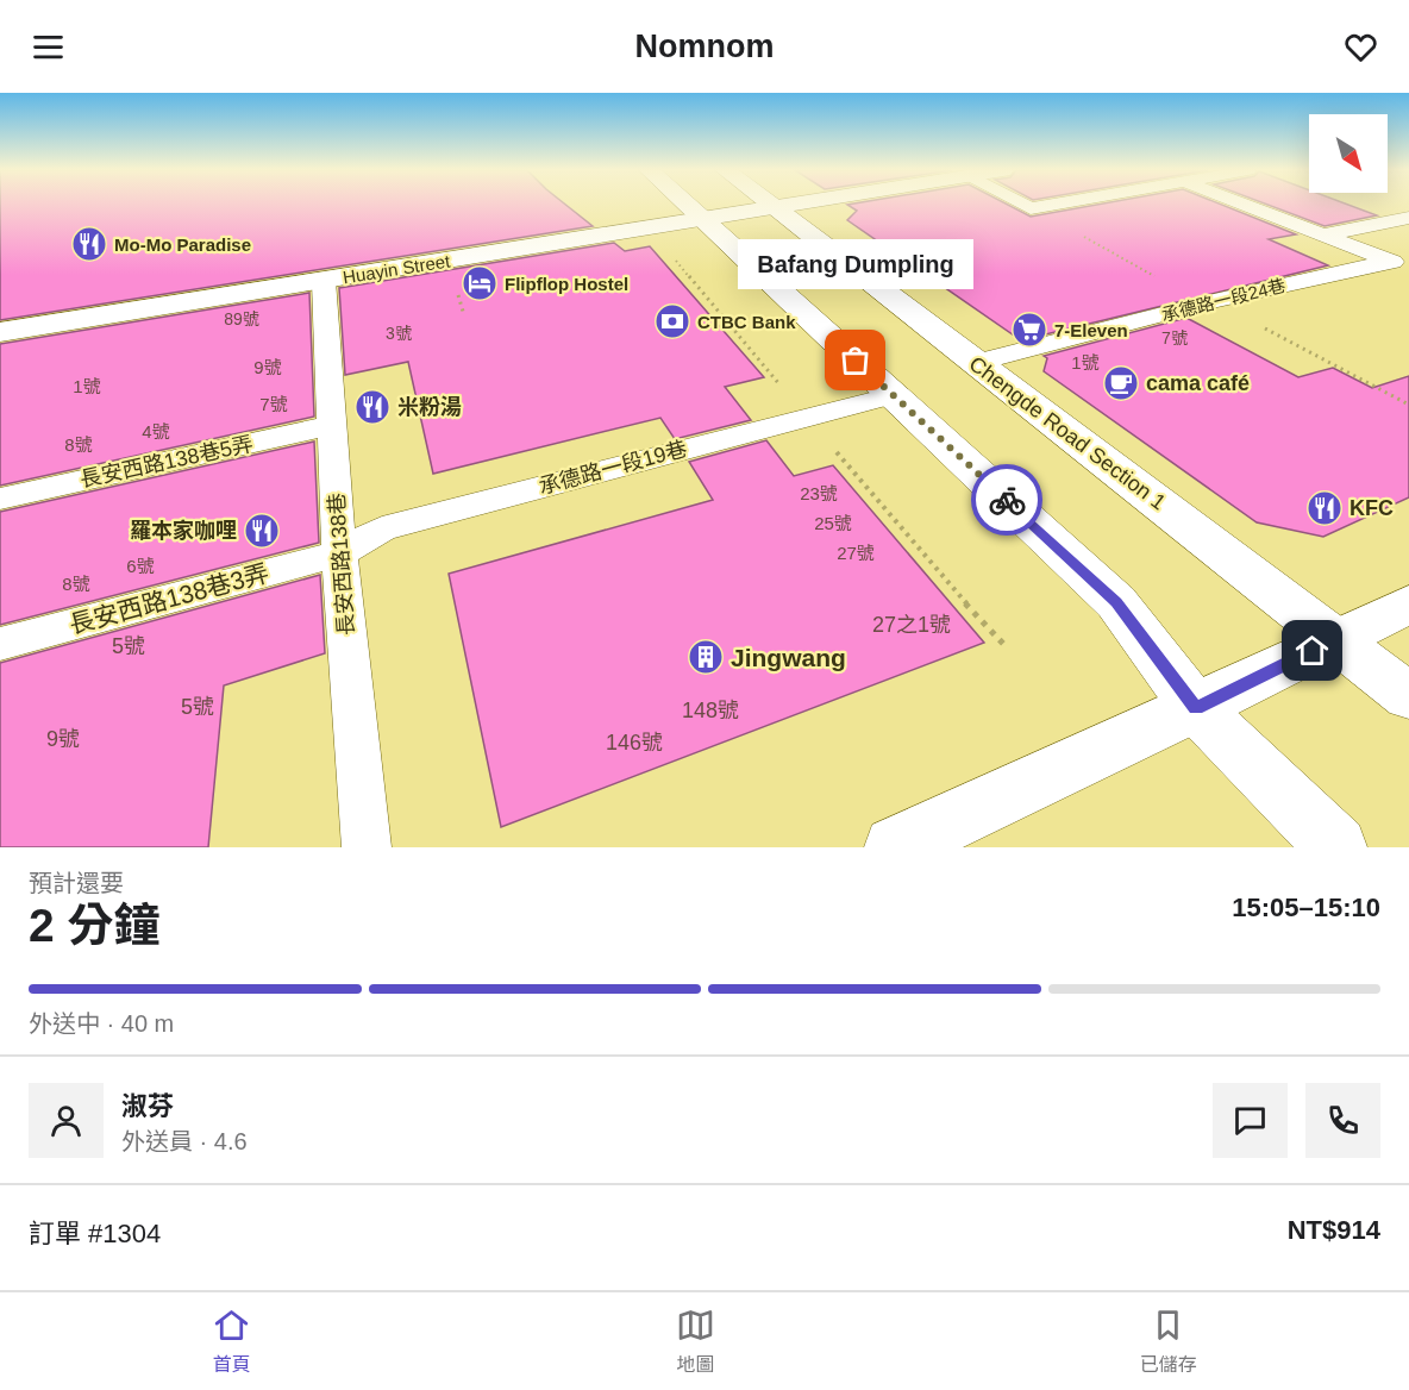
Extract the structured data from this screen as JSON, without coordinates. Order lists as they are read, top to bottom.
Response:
{
  "streets": {
    "main road": ["Huayin Street", "Chengde Road Section 1"],
    "lane": [
      "承德路一段24巷",
      "長安西路138巷5弄",
      "承德路一段19巷",
      "長安西路138巷",
      "長安西路138巷3弄"
    ]
  },
  "crossings": [
    ["Huayin Street", "Chengde Road Section 1"],
    ["Huayin Street", "長安西路138巷"],
    ["承德路一段24巷", "Chengde Road Section 1"],
    ["長安西路138巷5弄", "長安西路138巷"],
    ["承德路一段19巷", "長安西路138巷"],
    ["承德路一段19巷", "長安西路138巷3弄"],
    ["長安西路138巷", "長安西路138巷3弄"]
  ],
  "places": {
    "restaurant": [
      "Mo-Mo Paradise",
      "米粉湯",
      "KFC",
      "羅本家咖哩"
    ],
    "hotel": ["Flipflop Hostel"],
    "bank": ["CTBC Bank"],
    "supermarket": ["7-Eleven"],
    "other": ["Bafang Dumpling"],
    "cafe": ["cama café"],
    "building": ["Jingwang"]
  },
  "house_numbers": [
    "89號",
    "3號",
    "7號",
    "1號",
    "9號",
    "1號",
    "7號",
    "4號",
    "8號",
    "23號",
    "25號",
    "27號",
    "6號",
    "8號",
    "27之1號",
    "5號",
    "5號",
    "148號",
    "9號",
    "146號"
  ],
  "north": "bottom right",
  "page": {
    "header": "Nomnom",
    "bubble": "Bafang Dumpling",
    "heading": ["2 分鐘", "預計還要", "15:05–15:10"],
    "panel": [
      "淑芬",
      "外送員 · 4.6",
      "訂單 #1304",
      "NT$914"
    ],
    "bar": "外送中 · 40 m",
    "tabs": ["首頁", "地圖", "已儲存"]
  }
}
